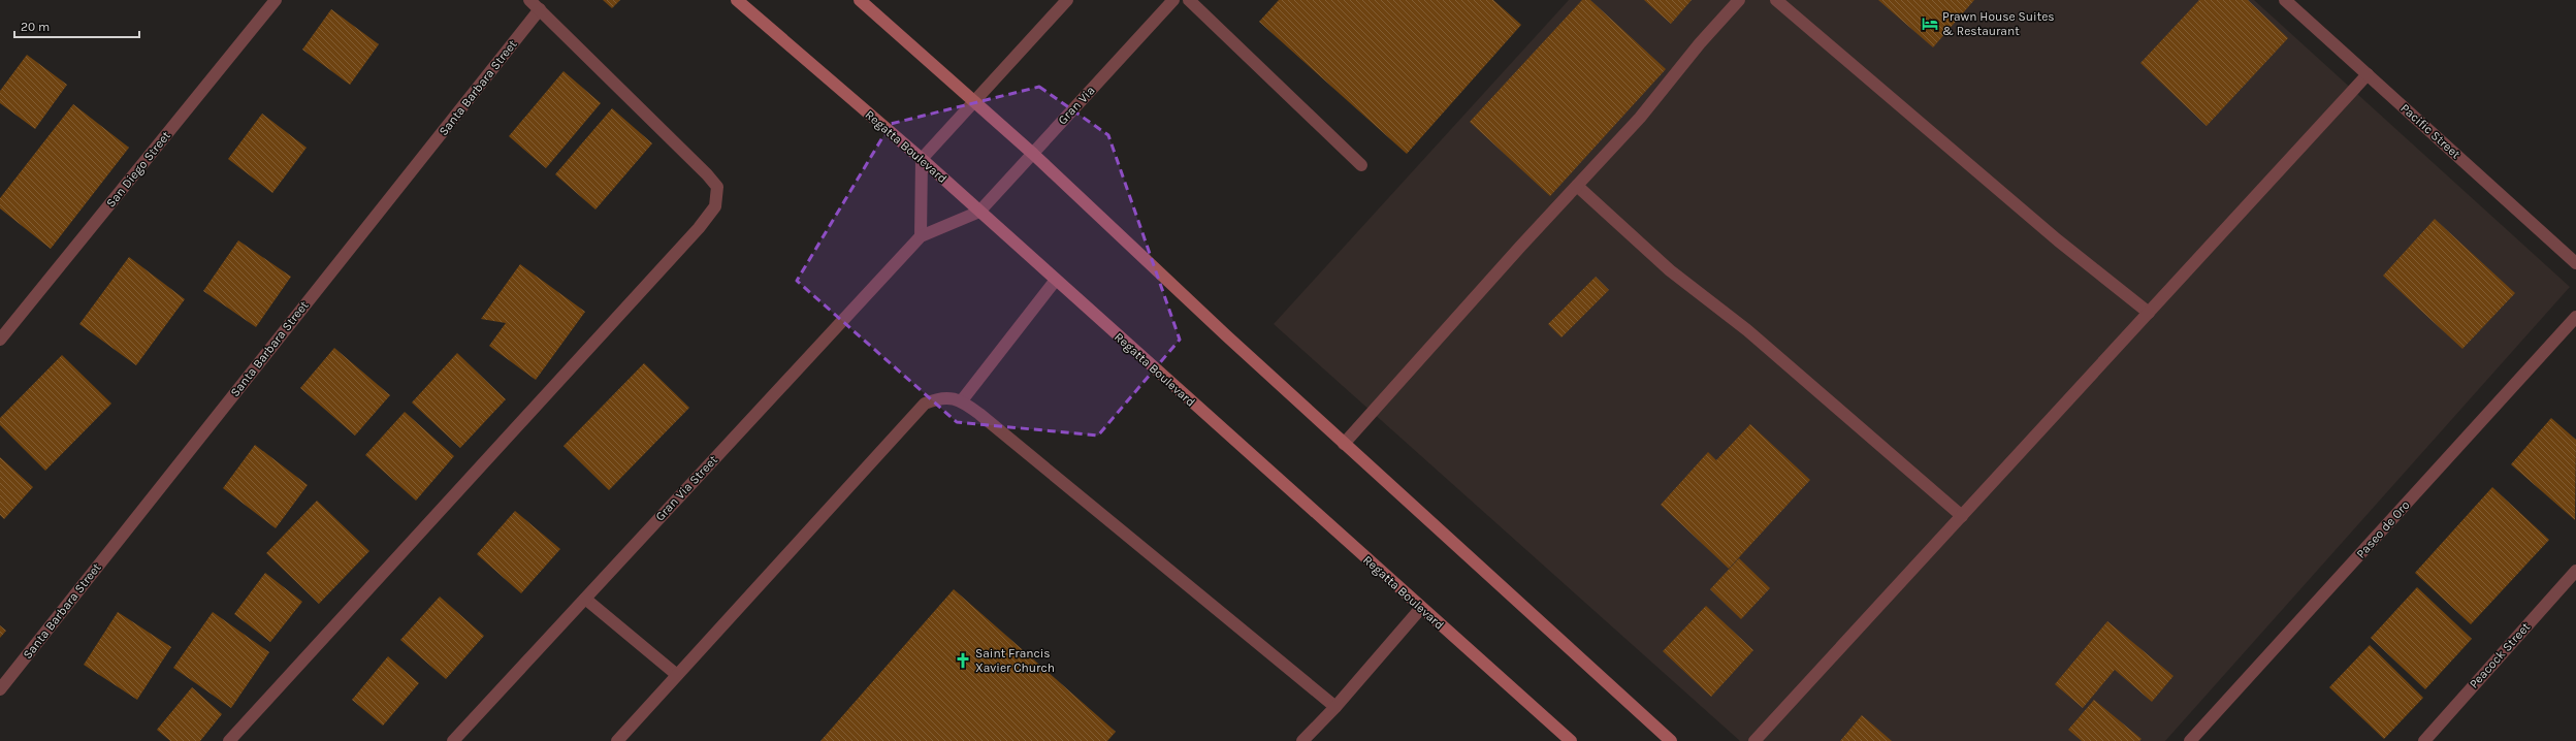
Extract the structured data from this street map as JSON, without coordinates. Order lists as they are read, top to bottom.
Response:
{
  "streets": {
    "street": [
      "Santa Barbara Street",
      "Gran Via",
      "Pacific Street",
      "Regatta Boulevard",
      "San Diego Street",
      "Gran Via Street",
      "Paseo de Oro",
      "Peacock Street"
    ]
  },
  "crossings": [
    ["Gran Via", "Regatta Boulevard"],
    ["Gran Via", "Gran Via Street"],
    ["Regatta Boulevard", "Gran Via Street"]
  ],
  "places": {
    "hotel": ["Prawn House Suites & Restaurant"],
    "church": ["Saint Francis Xavier Church"]
  },
  "scale_bar": "20 m"
}
